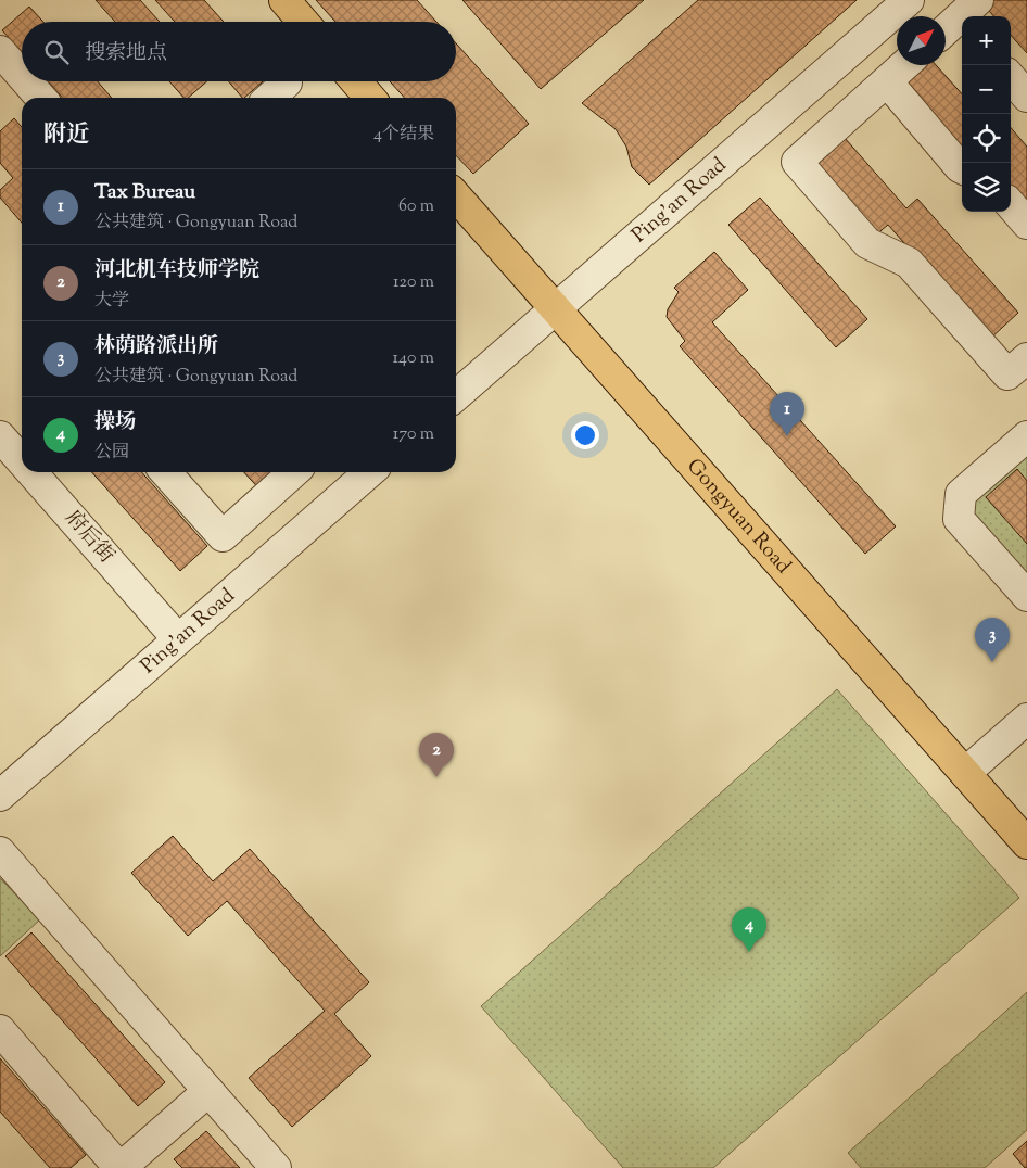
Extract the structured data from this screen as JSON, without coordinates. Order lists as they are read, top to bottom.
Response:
{
  "streets": {
    "main road": ["Gongyuan Road"],
    "street": ["Ping'an Road", "府后街"]
  },
  "crossings": [
    ["Ping'an Road", "Gongyuan Road"],
    ["Ping'an Road", "府后街"]
  ],
  "north": "top right",
  "page": {
    "map_buttons": ["+", "−"],
    "search": "搜索地点",
    "heading": ["附近", "4个结果"],
    "list": [
      {
        "mark": "1",
        "name": "Tax Bureau",
        "note": "公共建筑 · Gongyuan Road",
        "value": "60 m"
      },
      {
        "mark": "2",
        "name": "河北机车技师学院",
        "note": "大学",
        "value": "120 m"
      },
      {
        "mark": "3",
        "name": "林荫路派出所",
        "note": "公共建筑 · Gongyuan Road",
        "value": "140 m"
      },
      {
        "mark": "4",
        "name": "操场",
        "note": "公园",
        "value": "170 m"
      }
    ],
    "pins": [
      "1",
      "3",
      "2",
      "4"
    ]
  }
}
